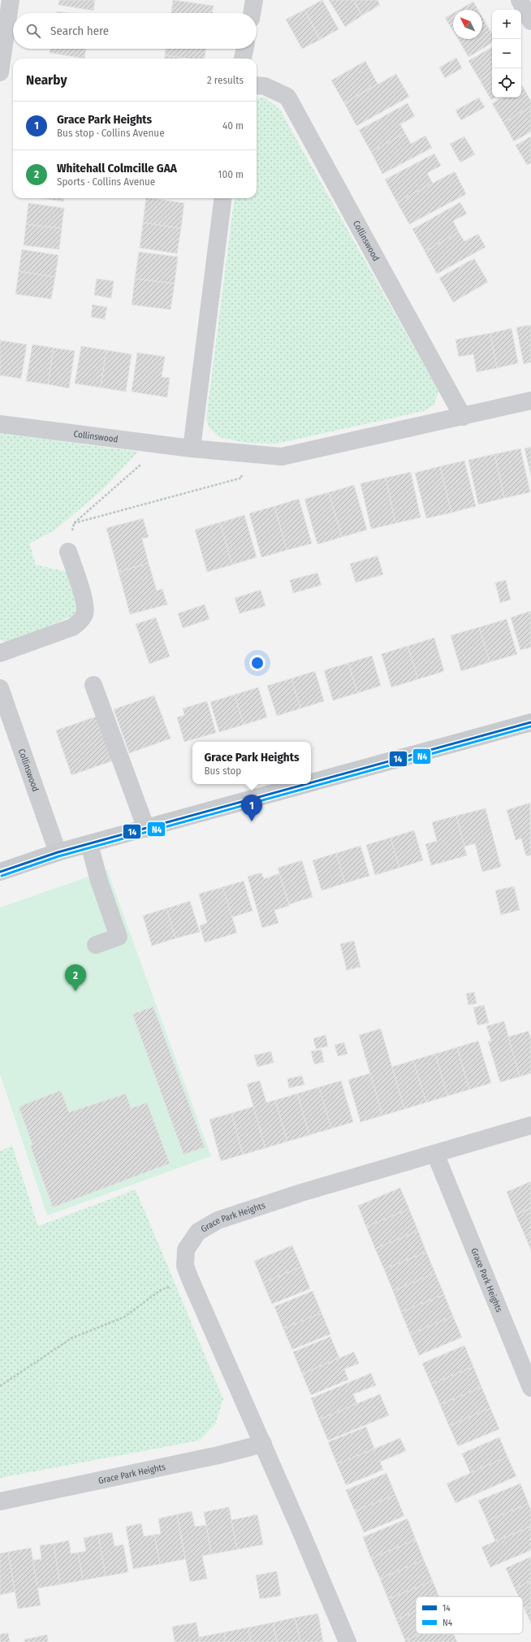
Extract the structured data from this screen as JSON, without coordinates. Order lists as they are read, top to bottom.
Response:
{
  "streets": {
    "street": ["Collinswood", "Grace Park Heights"]
  },
  "lines": ["transit line 14", "transit line N4"],
  "legend": ["14", "N4"],
  "north": "top left",
  "page": {
    "map_buttons": ["+", "−"],
    "search": "Search here",
    "heading": ["Nearby", "2 results"],
    "list": [
      {
        "mark": "1",
        "name": "Grace Park Heights",
        "note": "Bus stop · Collins Avenue",
        "value": "40 m"
      },
      {
        "mark": "2",
        "name": "Whitehall Colmcille GAA",
        "note": "Sports · Collins Avenue",
        "value": "100 m"
      }
    ],
    "popup": ["Grace Park Heights", "Bus stop"],
    "pins": ["1", "2"]
  }
}
